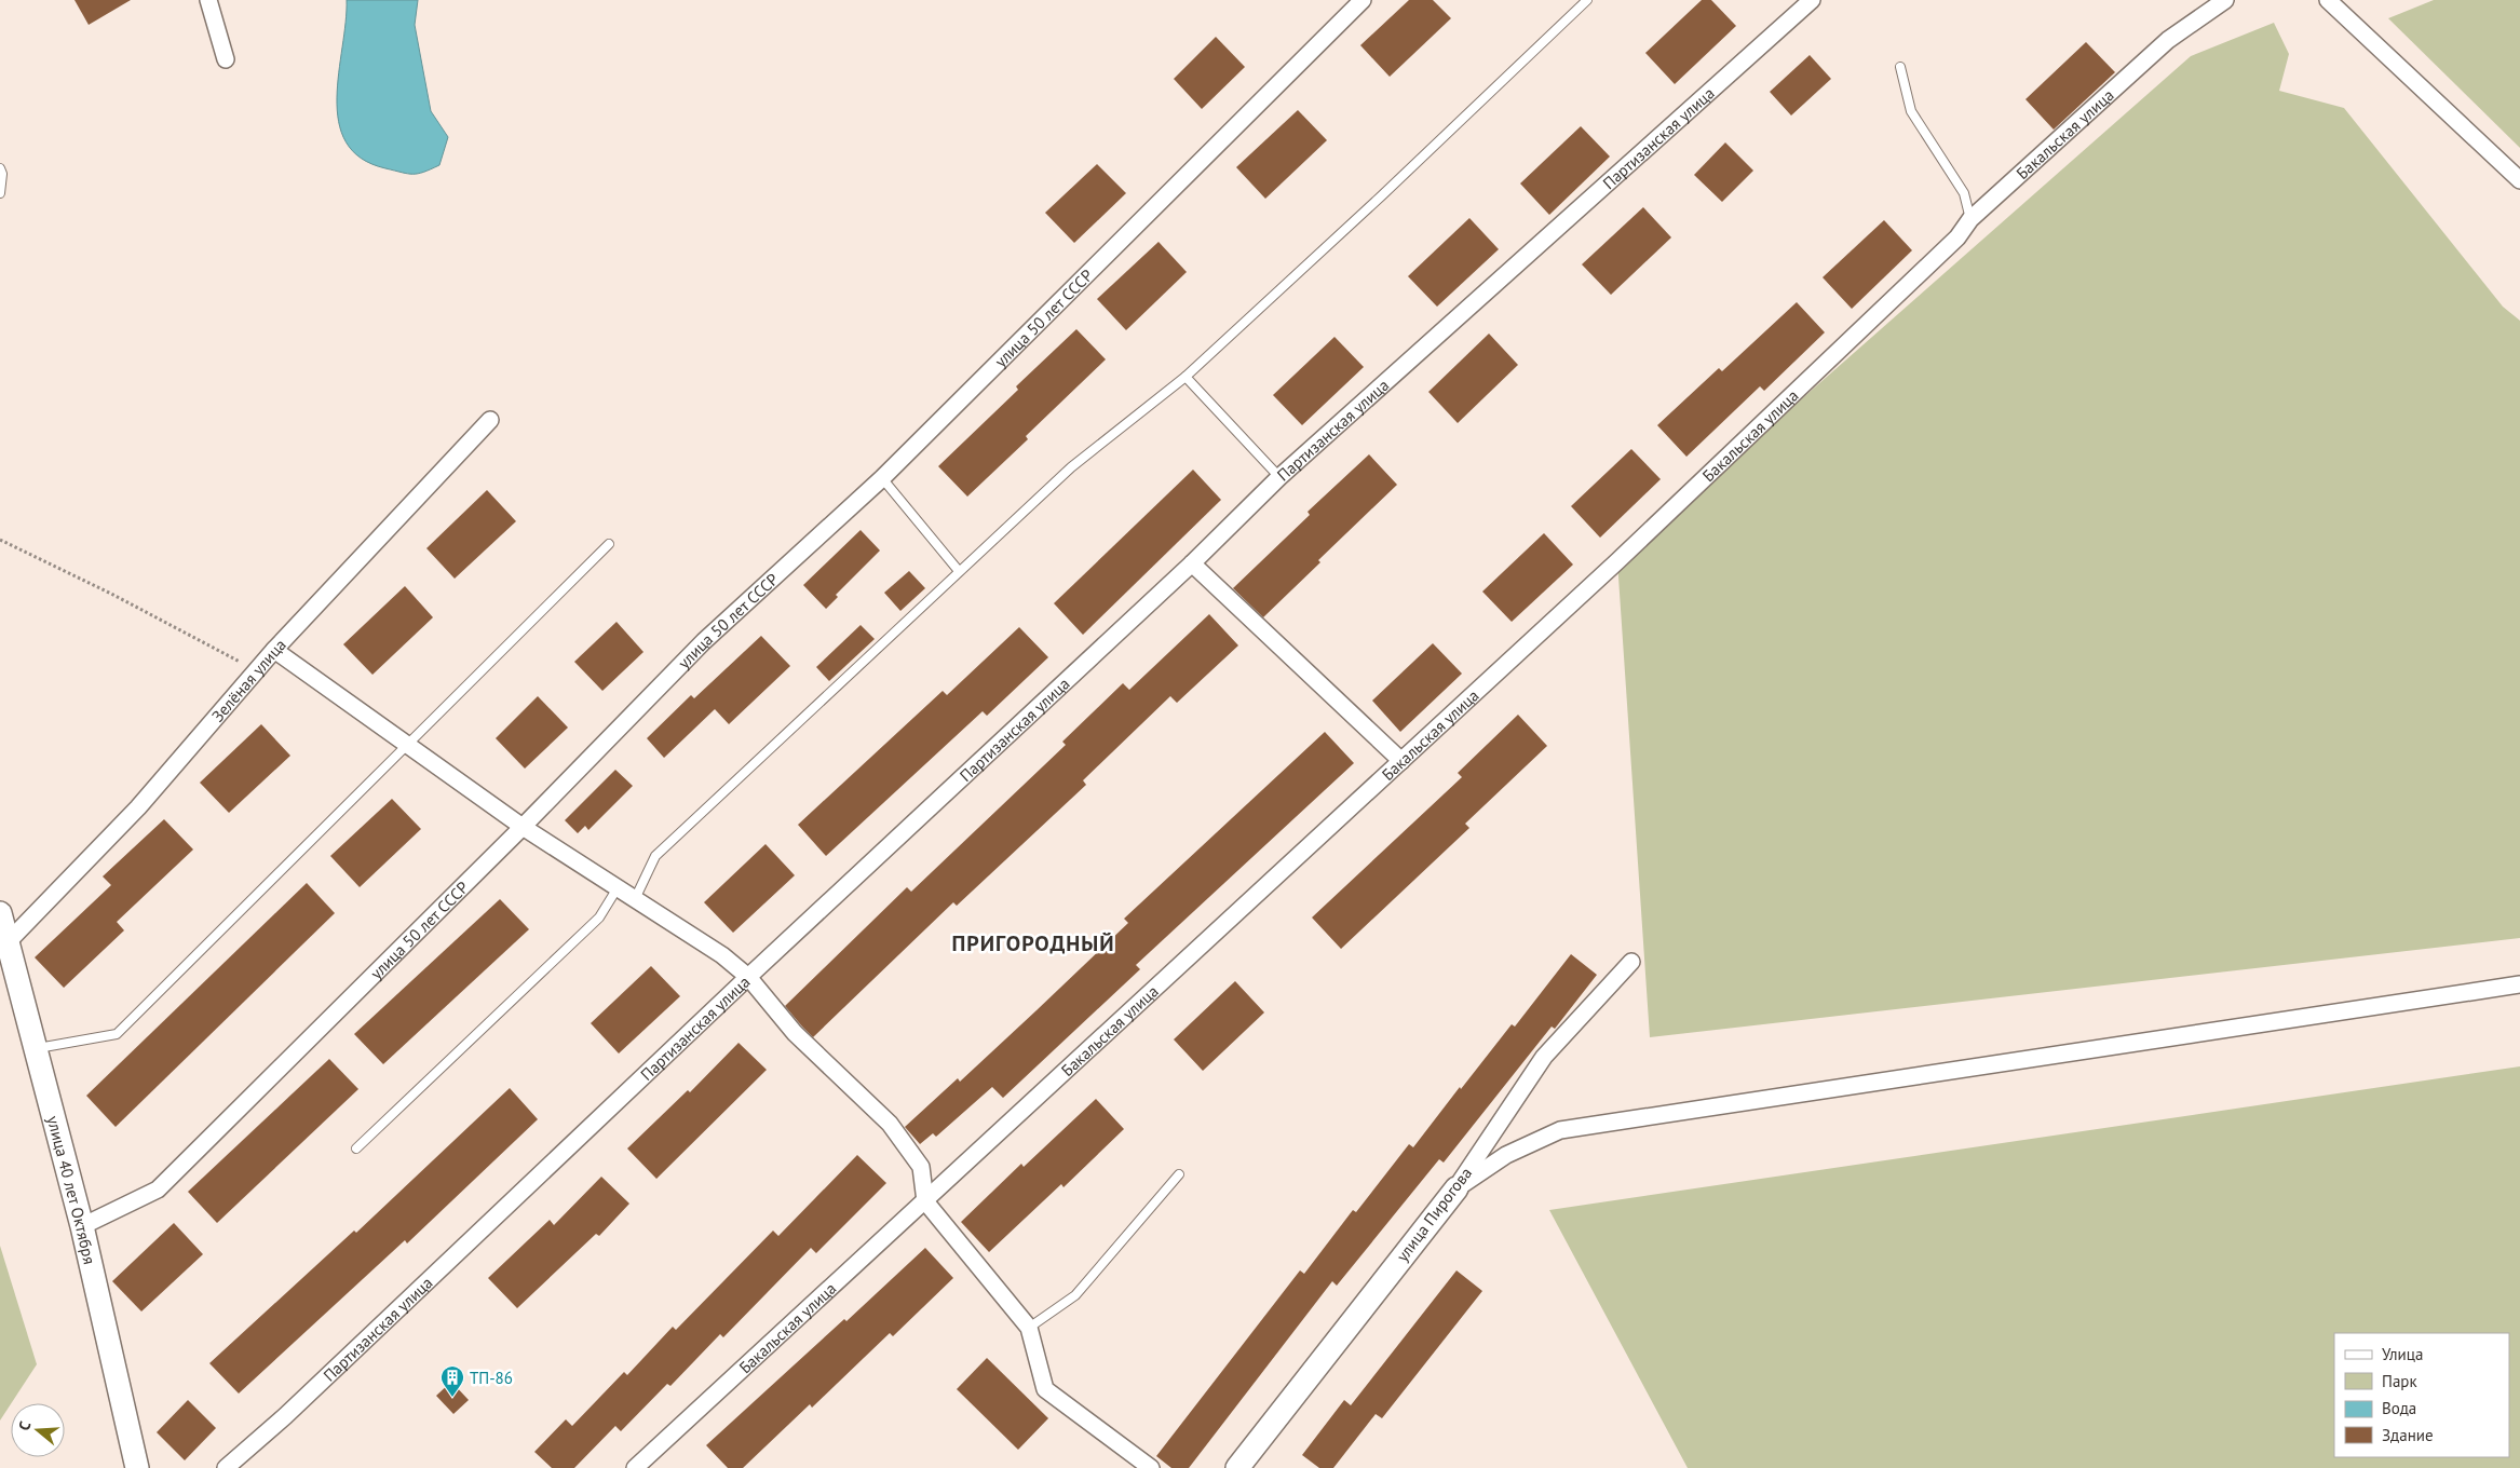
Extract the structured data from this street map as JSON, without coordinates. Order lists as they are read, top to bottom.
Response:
{
  "streets": {
    "street": [
      "Бакальская улица",
      "Партизанская улица",
      "улица 50 лет СССР",
      "Зелёная улица",
      "улица 40 лет Октября",
      "улица Пирогова"
    ]
  },
  "crossings": [
    ["улица 50 лет СССР", "улица 40 лет Октября"],
    ["Зелёная улица", "улица 40 лет Октября"]
  ],
  "districts": ["ПРИГОРОДНЫЙ"],
  "places": {
    "building": ["ТП-86"]
  },
  "legend": [
    "Улица",
    "Парк",
    "Вода",
    "Здание"
  ],
  "north": "left"
}
